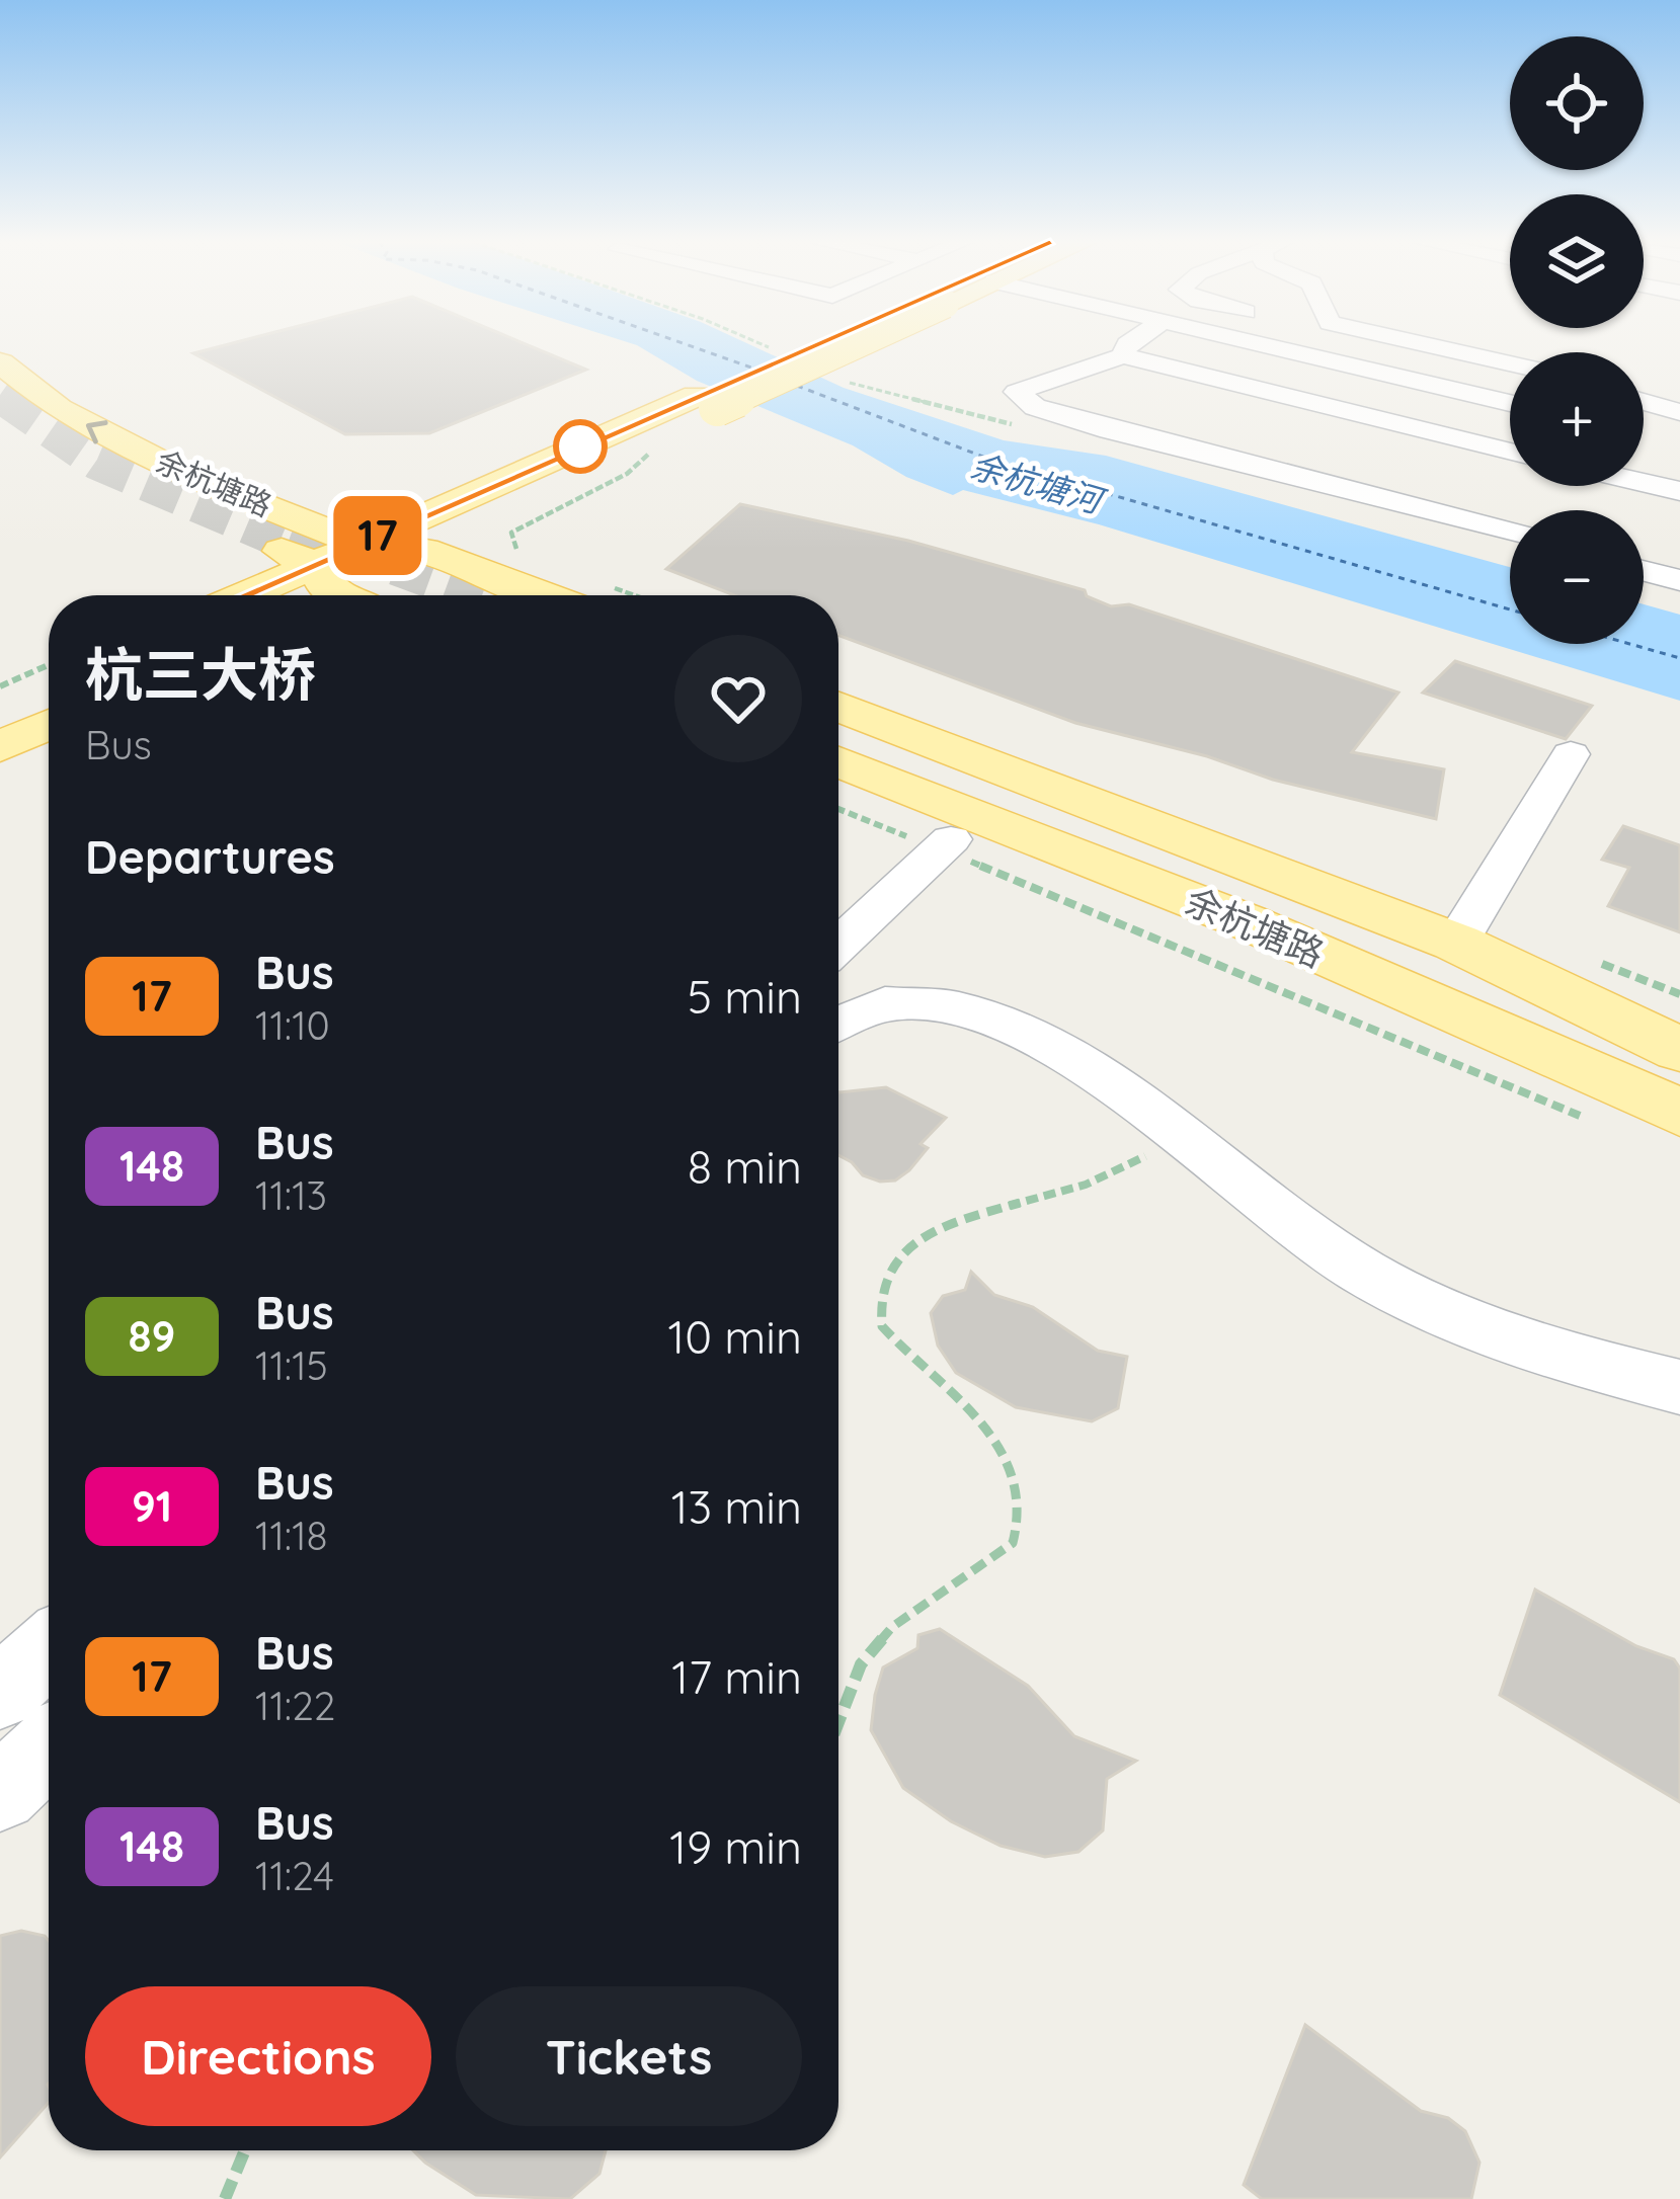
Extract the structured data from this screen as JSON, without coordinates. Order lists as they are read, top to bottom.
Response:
{
  "streets": {
    "main road": ["余杭塘路"]
  },
  "water": ["余杭塘河"],
  "lines": ["bus line 17"],
  "page": {
    "on_map": "17",
    "map_buttons": ["+", "−"],
    "heading": [
      ["杭三大桥", "Bus"],
      "Departures"
    ],
    "list": [
      {
        "mark": "17",
        "name": "Bus",
        "note": "11:10",
        "value": "5 min"
      },
      {
        "mark": "148",
        "name": "Bus",
        "note": "11:13",
        "value": "8 min"
      },
      {
        "mark": "89",
        "name": "Bus",
        "note": "11:15",
        "value": "10 min"
      },
      {
        "mark": "91",
        "name": "Bus",
        "note": "11:18",
        "value": "13 min"
      },
      {
        "mark": "17",
        "name": "Bus",
        "note": "11:22",
        "value": "17 min"
      },
      {
        "mark": "148",
        "name": "Bus",
        "note": "11:24",
        "value": "19 min"
      }
    ],
    "buttons": ["Directions", "Tickets"]
  }
}
